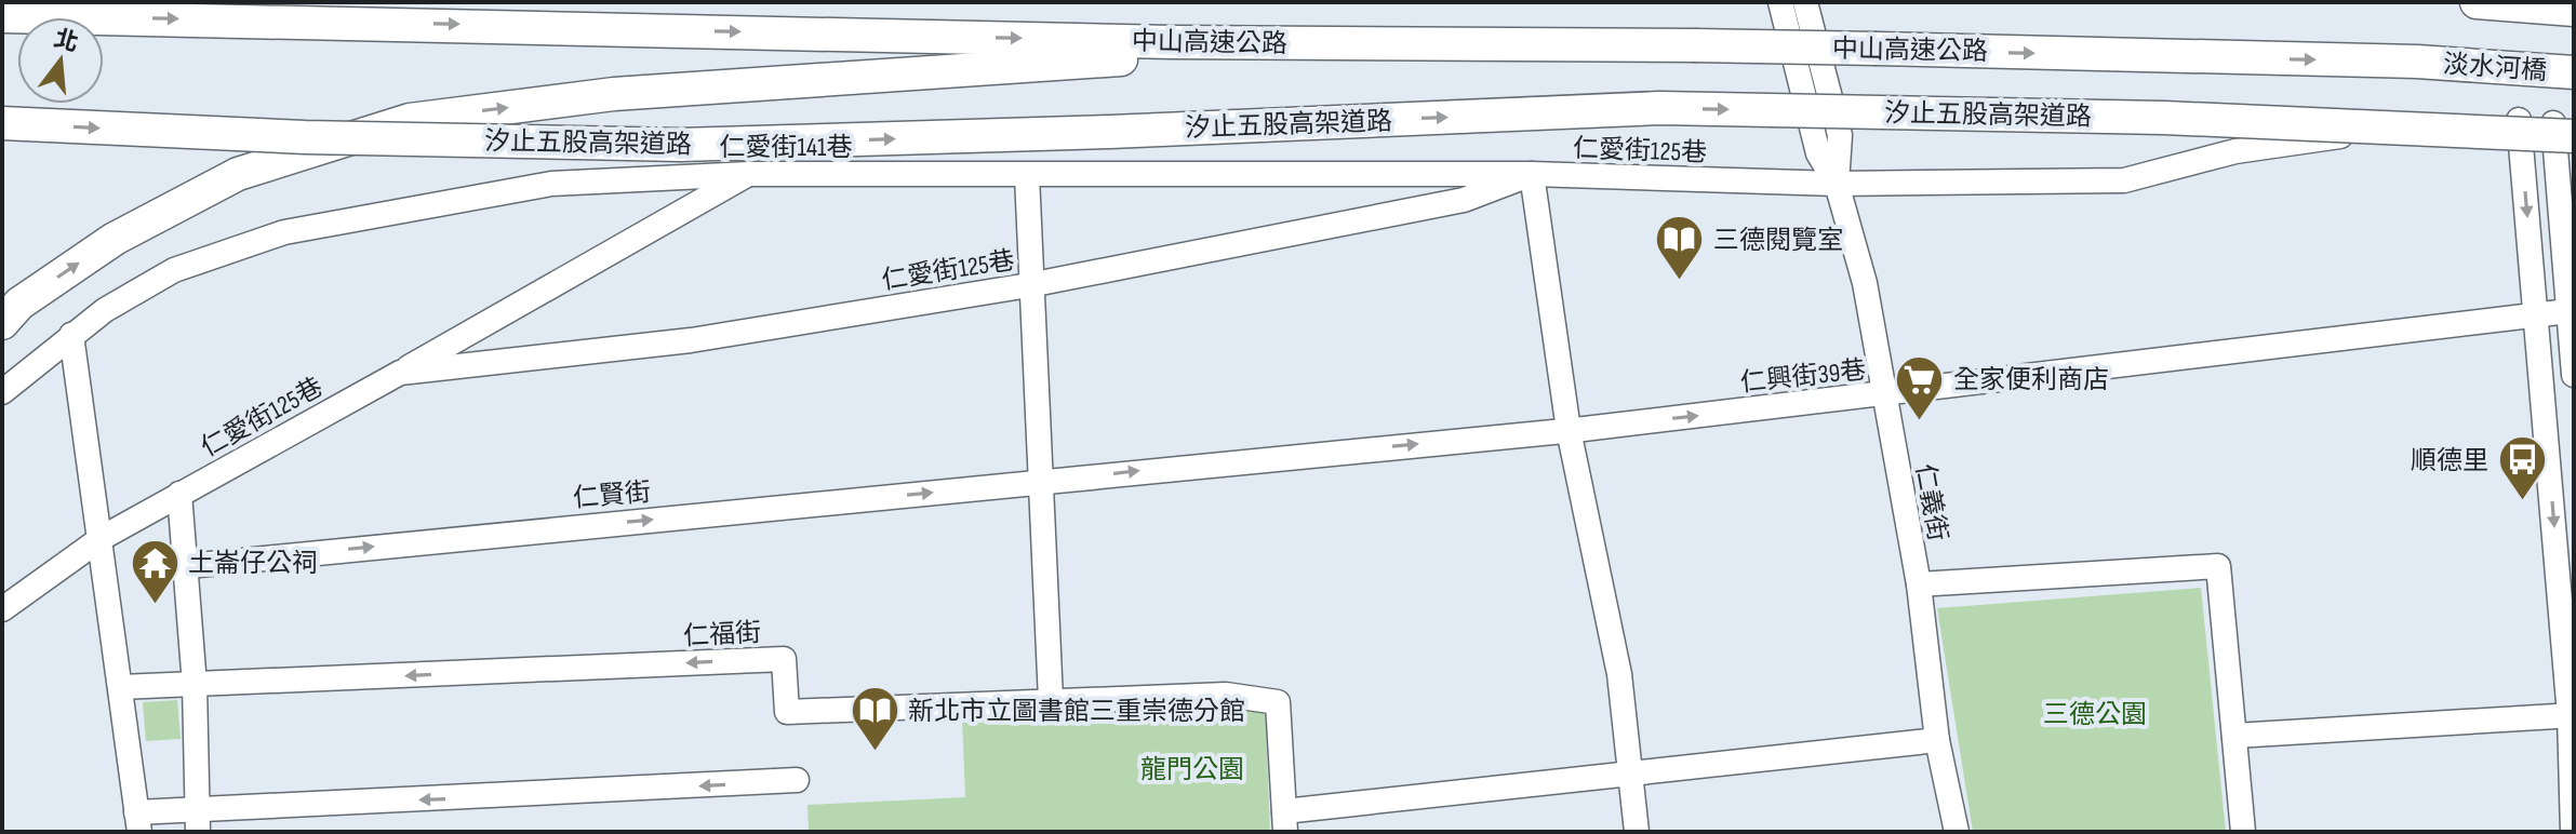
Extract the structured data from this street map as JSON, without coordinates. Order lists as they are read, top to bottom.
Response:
{
  "streets": {
    "highway": ["中山高速公路", "淡水河橋", "汐止五股高架道路"],
    "street": [
      "仁愛街141巷",
      "仁愛街125巷",
      "仁興街39巷",
      "仁賢街",
      "仁義街",
      "仁福街"
    ]
  },
  "crossings": [
    ["中山高速公路", "淡水河橋"],
    ["汐止五股高架道路", "仁愛街125巷"],
    ["仁愛街141巷", "仁愛街125巷"],
    ["仁愛街125巷", "仁義街"],
    ["仁興街39巷", "仁賢街"],
    ["仁興街39巷", "仁義街"]
  ],
  "one_way": ["仁興街39巷", "仁賢街"],
  "parks": ["三德公園", "龍門公園"],
  "places": {
    "library": ["三德閱覽室", "新北市立圖書館三重崇德分館"],
    "supermarket": ["全家便利商店"],
    "bus stop": ["順德里"],
    "temple": ["土崙仔公祠"]
  },
  "north": "top"
}
